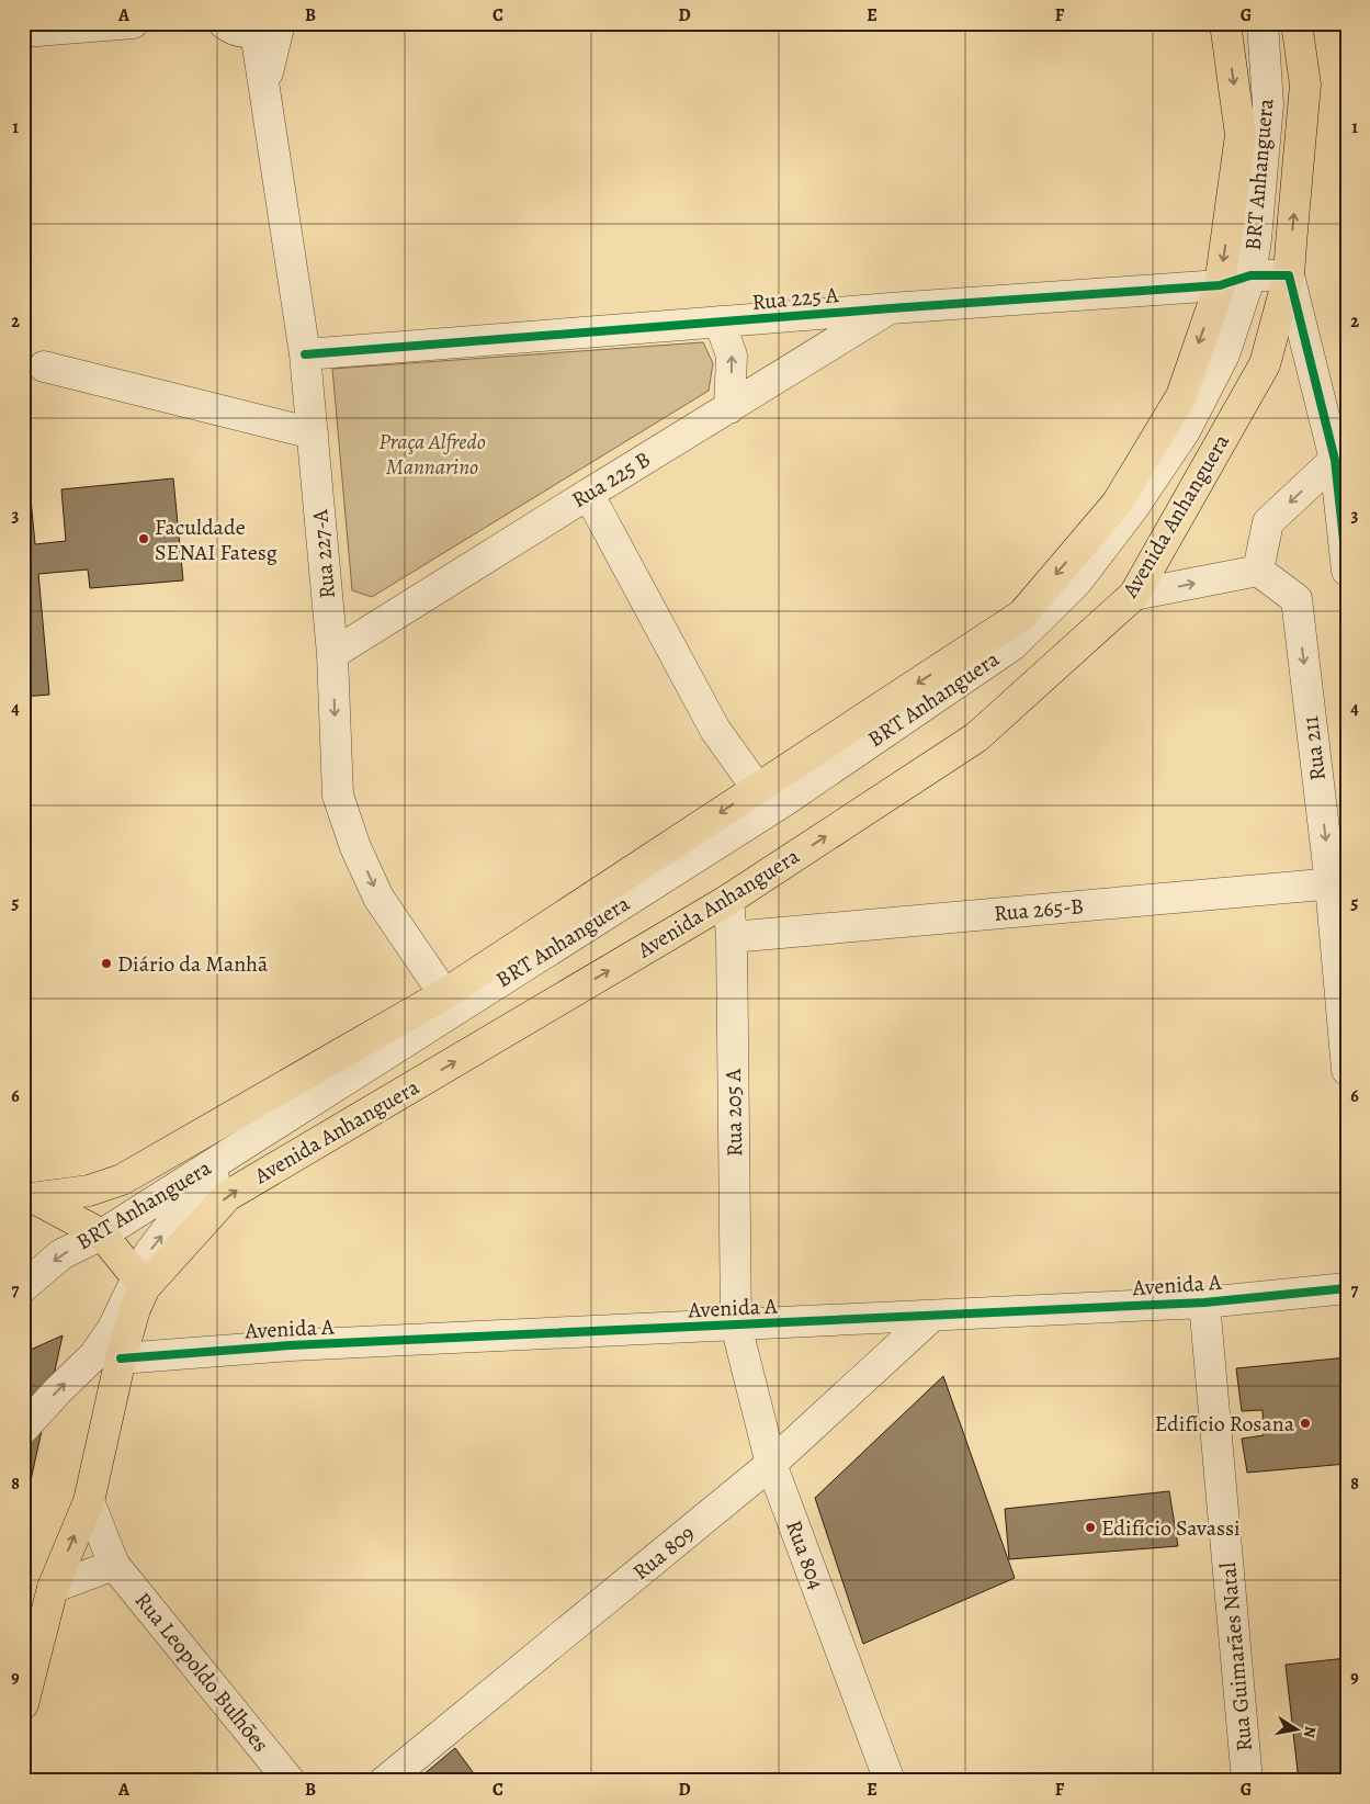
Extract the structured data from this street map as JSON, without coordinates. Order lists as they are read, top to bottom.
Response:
{
  "streets": {
    "main road": ["Avenida Anhanguera"],
    "street": [
      "BRT Anhanguera",
      "Rua 225 A",
      "Rua 225 B",
      "Rua 227-A",
      "Rua 211",
      "Rua 265-B",
      "Rua 205 A",
      "Avenida A",
      "Rua 809",
      "Rua 804",
      "Rua Guimarães Natal",
      "Rua Leopoldo Bulhões"
    ]
  },
  "crossings": [
    ["BRT Anhanguera", "Rua 225 A"],
    ["BRT Anhanguera", "Avenida Anhanguera"],
    ["Rua 225 A", "Rua 225 B"],
    ["Rua 225 A", "Avenida Anhanguera"],
    ["Rua 225 A", "Rua 227-A"],
    ["Rua 225 B", "Rua 227-A"],
    ["Avenida Anhanguera", "Rua 205 A"],
    ["Avenida Anhanguera", "Avenida A"],
    ["Avenida Anhanguera", "Rua Leopoldo Bulhões"],
    ["Rua 211", "Rua 265-B"],
    ["Rua 265-B", "Rua 205 A"],
    ["Rua 205 A", "Avenida A"],
    ["Rua 205 A", "Rua 804"],
    ["Avenida A", "Rua 809"],
    ["Avenida A", "Rua 804"],
    ["Avenida A", "Rua Guimarães Natal"],
    ["Rua 809", "Rua 804"]
  ],
  "one_way": ["Rua 227-A"],
  "parks": ["Praça Alfredo Mannarino"],
  "places": [
    "Faculdade SENAI Fatesg",
    "Diário da Manhã",
    "Edifício Rosana",
    "Edifício Savassi"
  ],
  "north": "right",
  "grid": {
    "columns": [
      "A",
      "B",
      "C",
      "D",
      "E",
      "F",
      "G"
    ],
    "rows": [
      "1",
      "2",
      "3",
      "4",
      "5",
      "6",
      "7",
      "8",
      "9"
    ]
  }
}
